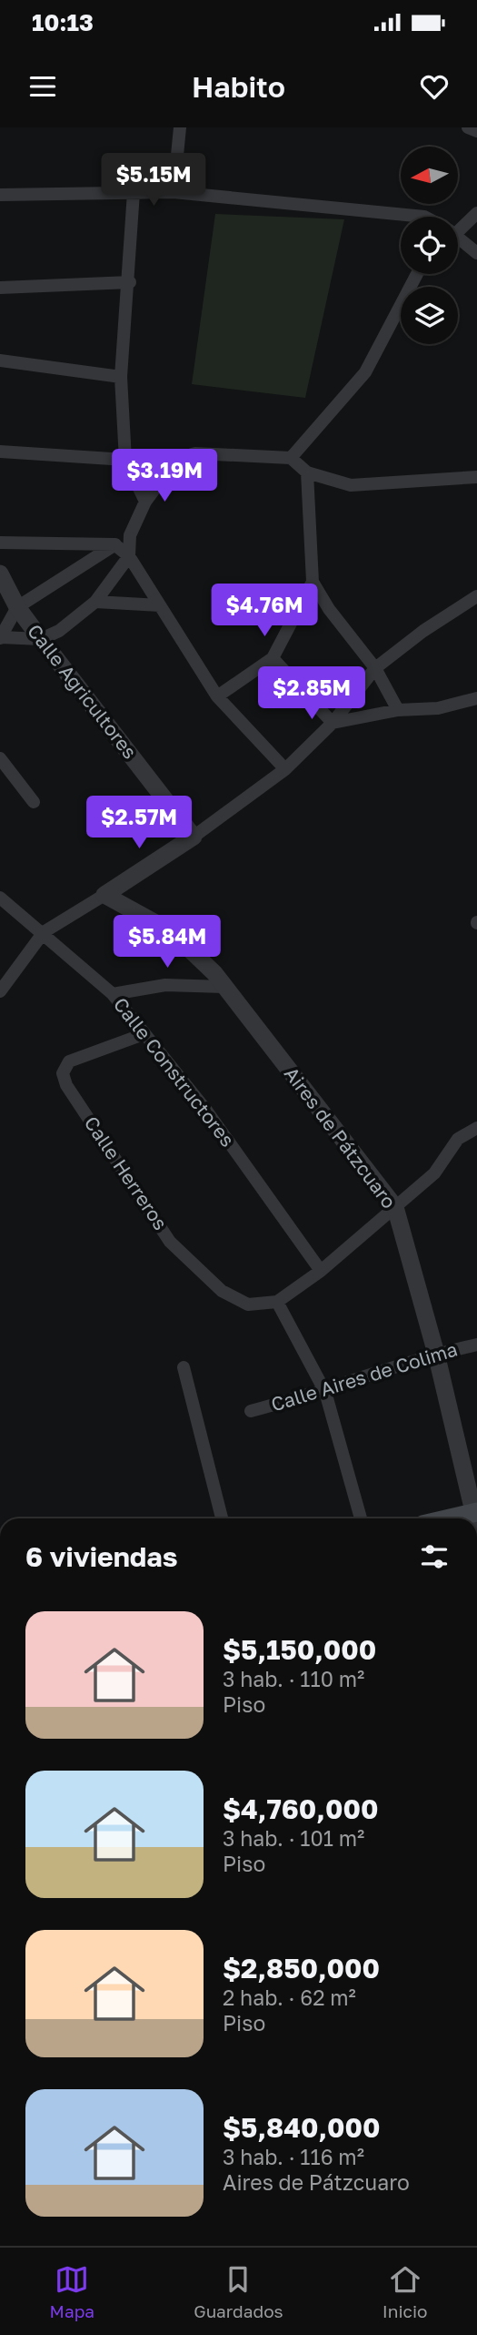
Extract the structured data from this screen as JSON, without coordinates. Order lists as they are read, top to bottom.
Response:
{
  "streets": {
    "street": [
      "Calle Agricultores",
      "Calle Constructores",
      "Aires de Pátzcuaro",
      "Calle Herreros",
      "Calle Aires de Colima"
    ]
  },
  "crossings": [
    ["Calle Constructores", "Calle Herreros"],
    ["Aires de Pátzcuaro", "Calle Aires de Colima"]
  ],
  "north": "left",
  "page": {
    "status": "10:13",
    "header": "Habito",
    "price": [
      "$5.15M",
      "$3.19M",
      "$4.76M",
      "$2.85M",
      "$2.57M",
      "$5.84M"
    ],
    "heading": "6 viviendas",
    "list": [
      {
        "name": "$5,150,000",
        "note": "3 hab. · 110 m² · Piso"
      },
      {
        "name": "$4,760,000",
        "note": "3 hab. · 101 m² · Piso"
      },
      {
        "name": "$2,850,000",
        "note": "2 hab. · 62 m² · Piso"
      },
      {
        "name": "$5,840,000",
        "note": "3 hab. · 116 m² · Aires de Pátzcuaro"
      }
    ],
    "tabs": ["Mapa", "Guardados", "Inicio"]
  }
}
